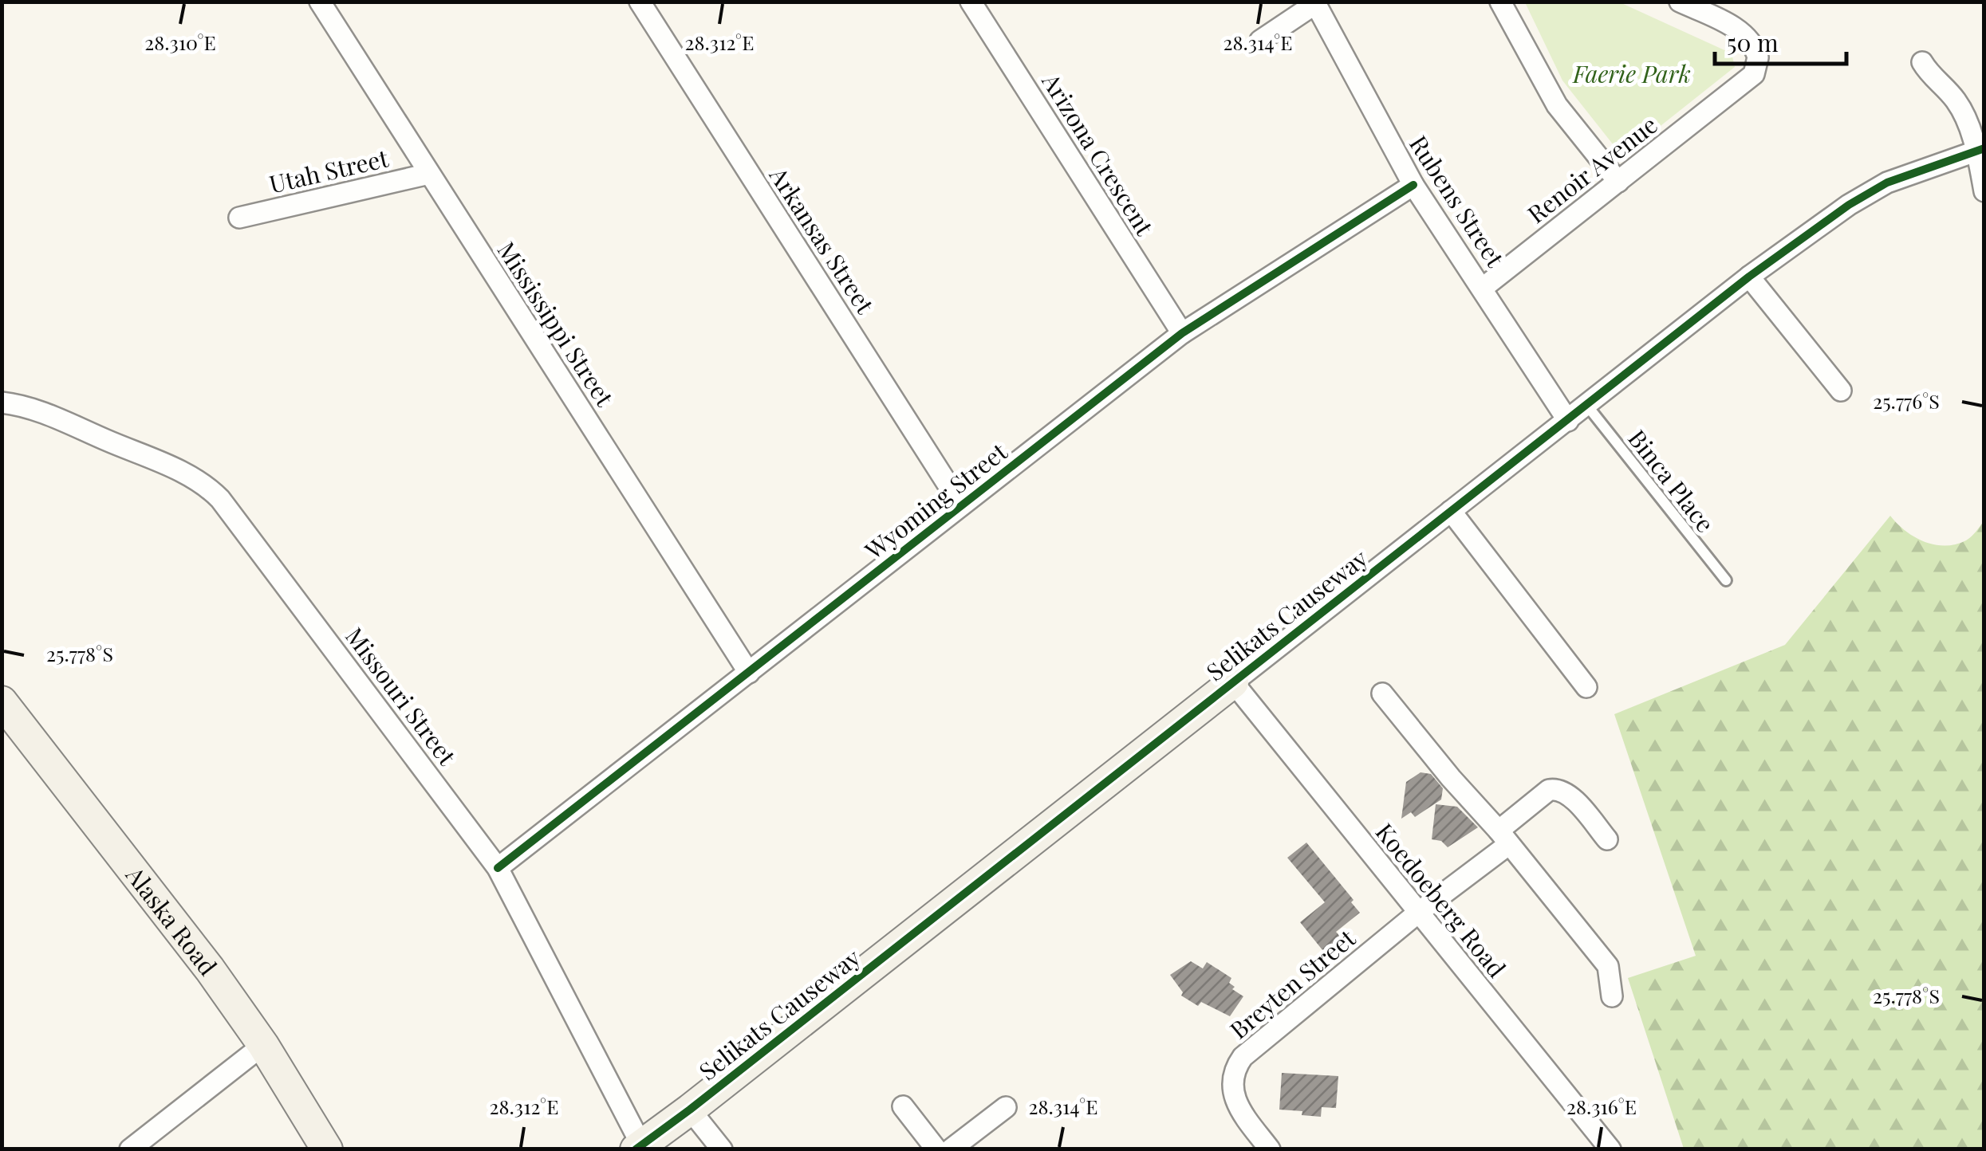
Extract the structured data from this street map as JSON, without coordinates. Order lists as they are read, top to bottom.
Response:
{
  "streets": {
    "street": [
      "Arizona Crescent",
      "Renoir Avenue",
      "Utah Street",
      "Rubens Street",
      "Arkansas Street",
      "Mississippi Street",
      "Wyoming Street",
      "Selikats Causeway",
      "Missouri Street",
      "Koedoeberg Road",
      "Alaska Road",
      "Breyten Street"
    ],
    "lane": ["Binca Place"]
  },
  "crossings": [
    ["Arizona Crescent", "Wyoming Street"],
    ["Renoir Avenue", "Rubens Street"],
    ["Utah Street", "Mississippi Street"],
    ["Rubens Street", "Wyoming Street"],
    ["Rubens Street", "Selikats Causeway"],
    ["Arkansas Street", "Wyoming Street"],
    ["Mississippi Street", "Wyoming Street"],
    ["Binca Place", "Selikats Causeway"],
    ["Wyoming Street", "Missouri Street"],
    ["Selikats Causeway", "Missouri Street"],
    ["Selikats Causeway", "Koedoeberg Road"],
    ["Koedoeberg Road", "Breyten Street"]
  ],
  "parks": ["Faerie Park"],
  "scale_bar": "50 m",
  "coordinates": [
    "28.310°E",
    "28.312°E",
    "28.314°E",
    "25.776°S",
    "25.778°S",
    "28.316°E"
  ]
}
